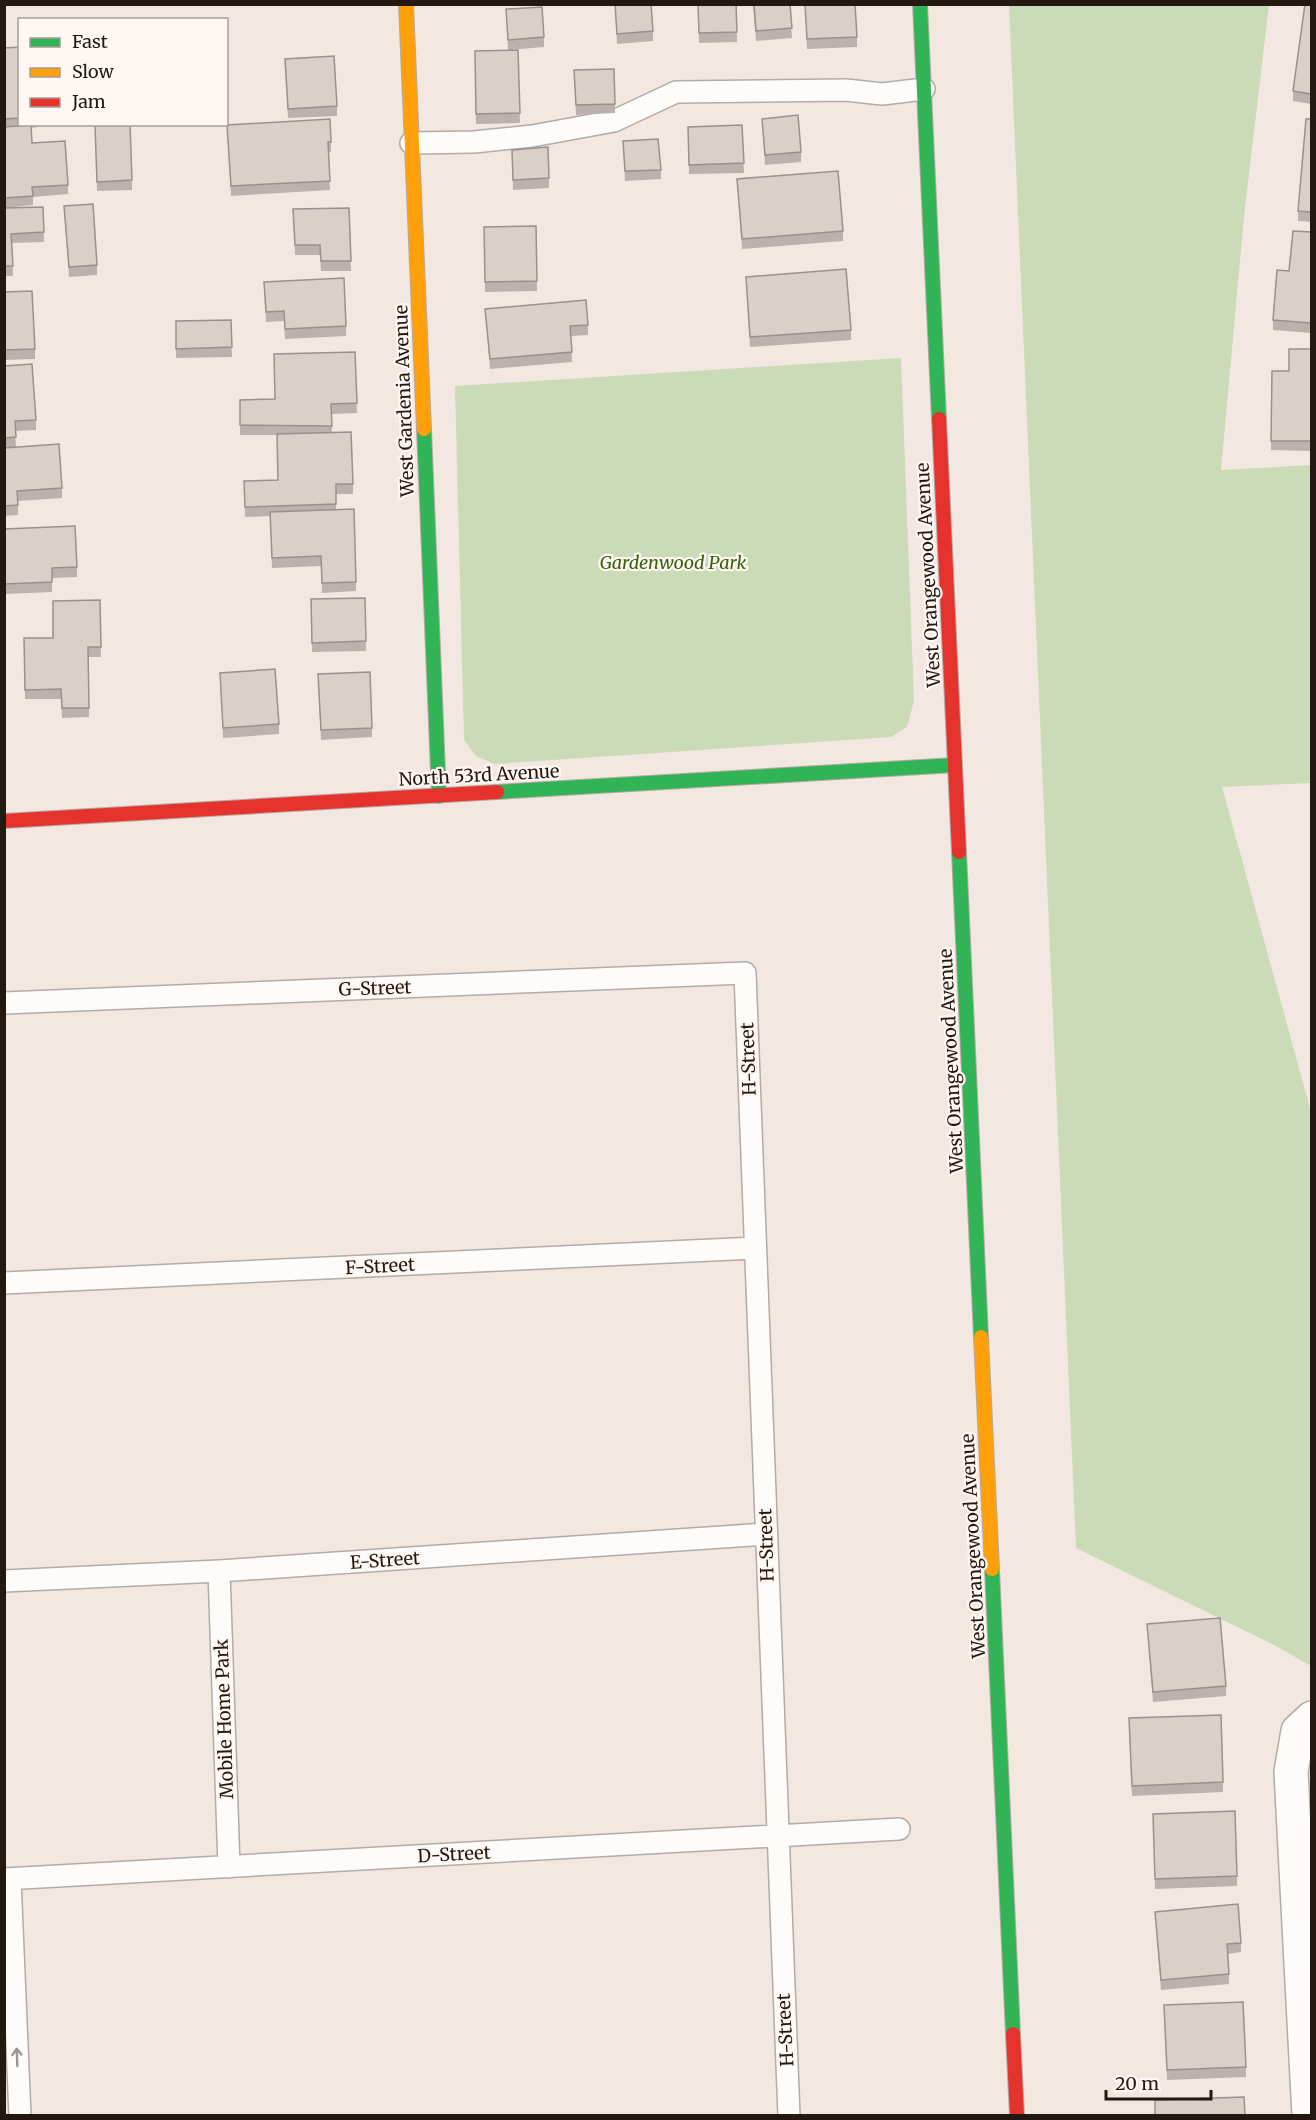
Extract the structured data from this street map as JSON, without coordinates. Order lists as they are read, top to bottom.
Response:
{
  "streets": {
    "street": ["West Gardenia Avenue", "West Orangewood Avenue", "North 53rd Avenue"],
    "lane": [
      "G-Street",
      "H-Street",
      "F-Street",
      "E-Street",
      "Mobile Home Park",
      "D-Street"
    ]
  },
  "crossings": [
    ["West Gardenia Avenue", "North 53rd Avenue"],
    ["West Orangewood Avenue", "North 53rd Avenue"],
    ["G-Street", "H-Street"],
    ["H-Street", "F-Street"],
    ["H-Street", "E-Street"],
    ["H-Street", "D-Street"],
    ["E-Street", "Mobile Home Park"],
    ["Mobile Home Park", "D-Street"]
  ],
  "parks": ["Gardenwood Park"],
  "legend": ["Fast", "Slow", "Jam"],
  "scale_bar": "20 m"
}
